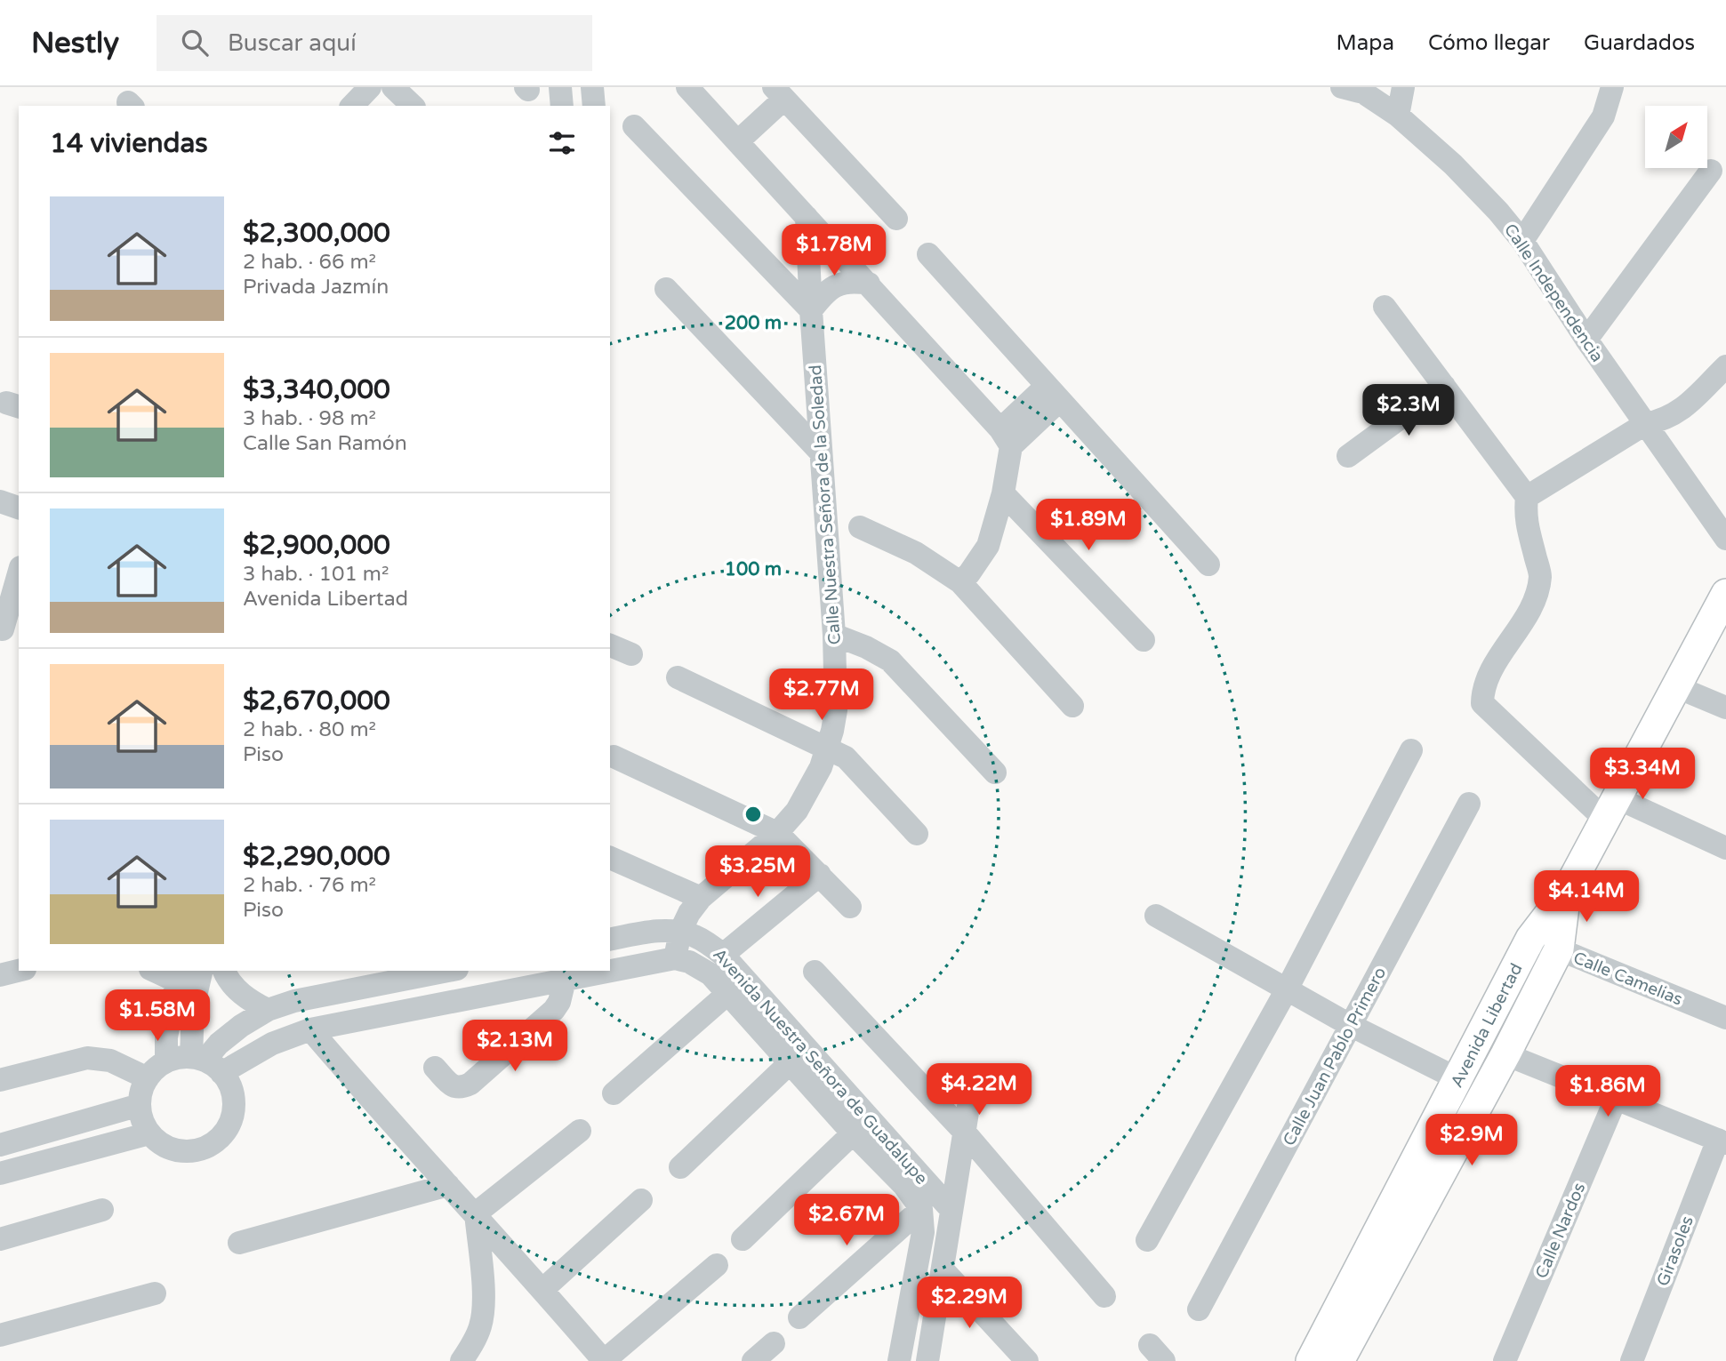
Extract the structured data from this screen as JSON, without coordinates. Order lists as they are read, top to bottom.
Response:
{
  "streets": {
    "main road": ["Avenida Libertad"],
    "street": [
      "Calle Independencia",
      "Calle Nuestra Señora de la Soledad",
      "Calle Camelias",
      "Calle Juan Pablo Primero",
      "Avenida Nuestra Señora de Guadalupe",
      "Calle Nardos",
      "Girasoles"
    ]
  },
  "crossings": [
    ["Calle Nuestra Señora de la Soledad", "Avenida Nuestra Señora de Guadalupe"],
    ["Calle Camelias", "Avenida Libertad"]
  ],
  "north": "top right",
  "page": {
    "header": "Nestly",
    "search": "Buscar aquí",
    "nav": ["Mapa", "Cómo llegar", "Guardados"],
    "heading": "14 viviendas",
    "list": [
      {
        "name": "$2,300,000",
        "note": "2 hab. · 66 m² · Privada Jazmín"
      },
      {
        "name": "$3,340,000",
        "note": "3 hab. · 98 m² · Calle San Ramón"
      },
      {
        "name": "$2,900,000",
        "note": "3 hab. · 101 m² · Avenida Libertad"
      },
      {
        "name": "$2,670,000",
        "note": "2 hab. · 80 m² · Piso"
      },
      {
        "name": "$2,290,000",
        "note": "2 hab. · 76 m² · Piso"
      }
    ],
    "price": [
      "$1.78M",
      "$2.3M",
      "$1.89M",
      "$2.77M",
      "$3.34M",
      "$3.25M",
      "$4.14M",
      "$1.58M",
      "$2.13M",
      "$4.22M",
      "$1.86M",
      "$2.9M",
      "$2.67M",
      "$2.29M"
    ]
  },
  "rings": ["200 m", "100 m"]
}
